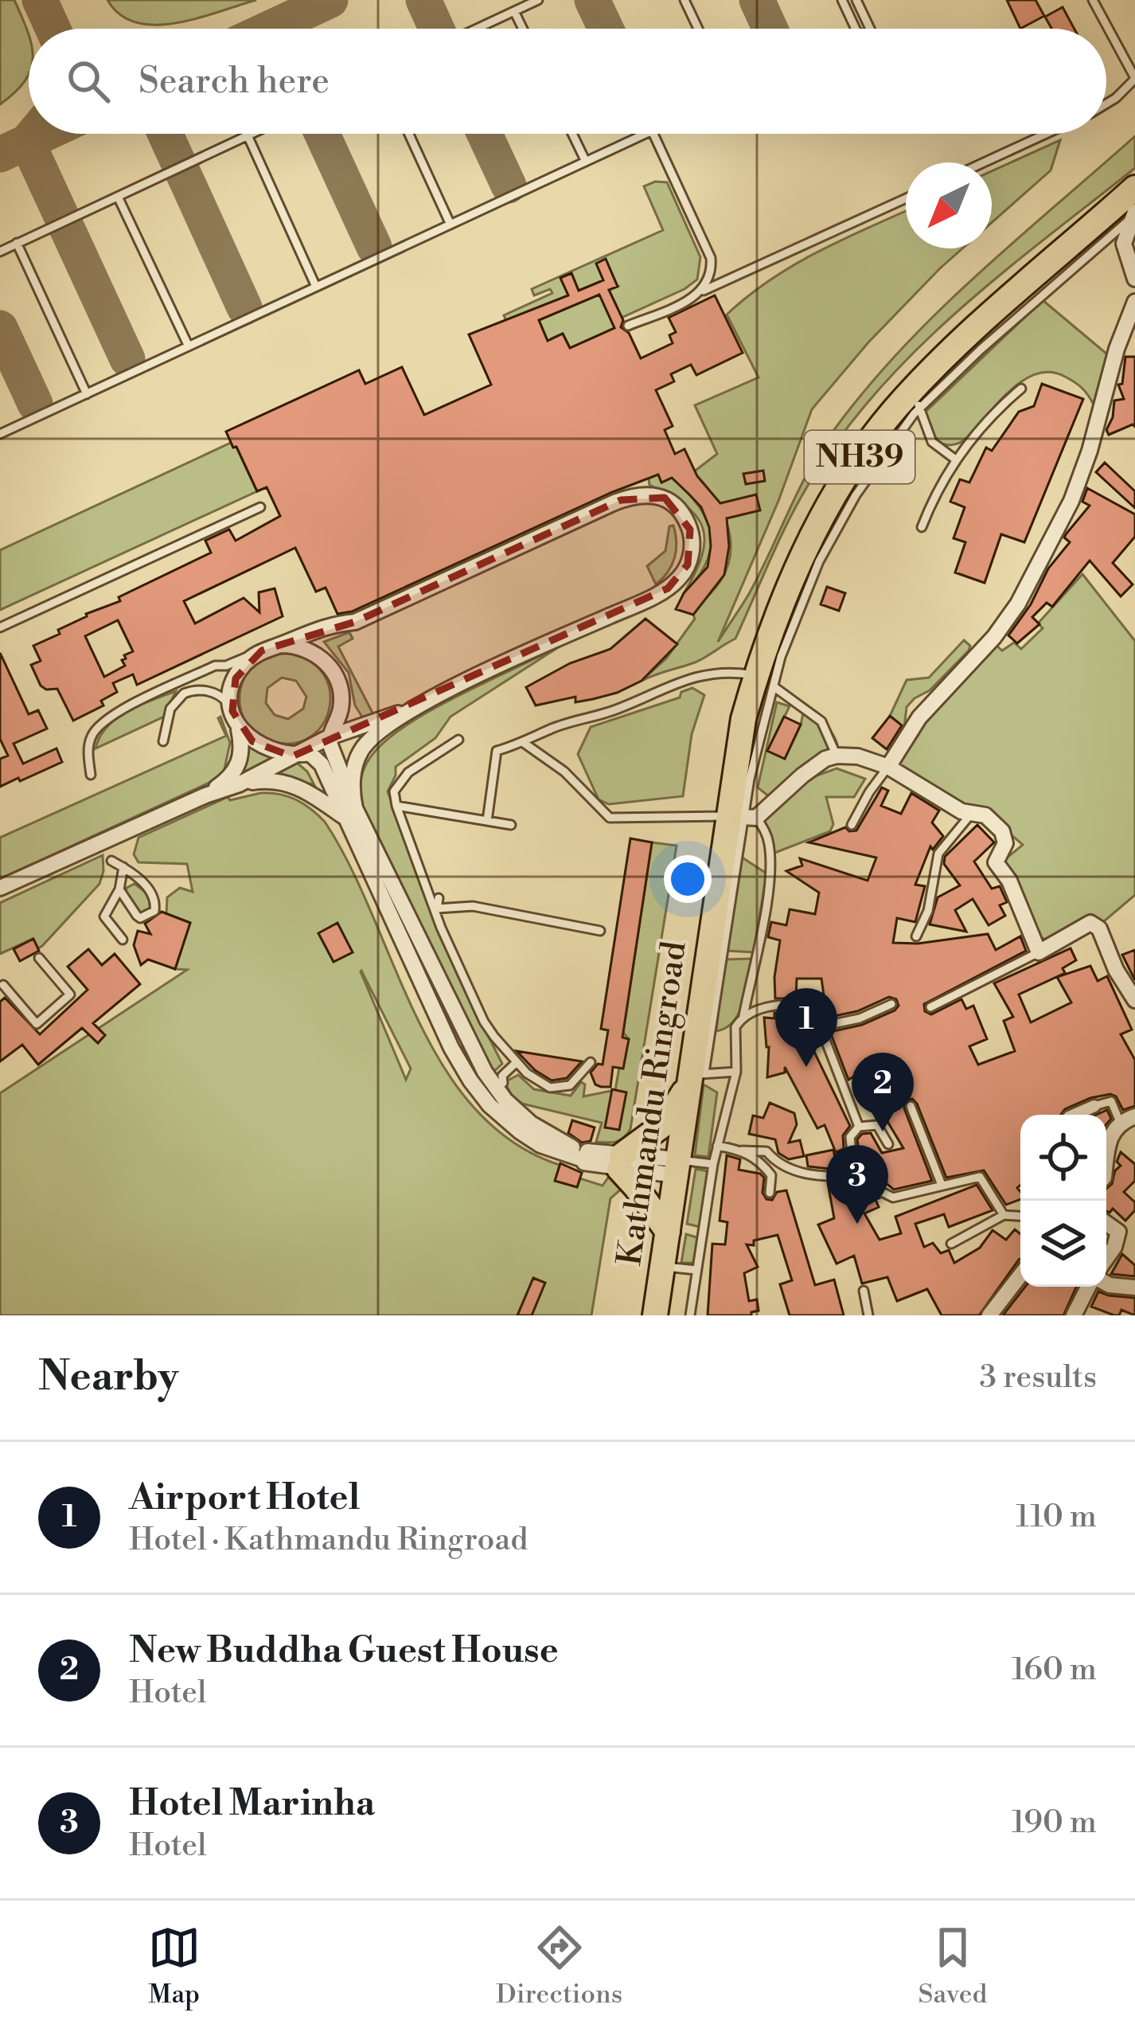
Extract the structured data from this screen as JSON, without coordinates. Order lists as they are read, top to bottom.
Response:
{
  "streets": {
    "highway": ["NH39", "Kathmandu Ringroad"]
  },
  "north": "bottom left",
  "page": {
    "search": "Search here",
    "pins": ["1", "2", "3"],
    "heading": ["Nearby", "3 results"],
    "list": [
      {
        "mark": "1",
        "name": "Airport Hotel",
        "note": "Hotel · Kathmandu Ringroad",
        "value": "110 m"
      },
      {
        "mark": "2",
        "name": "New Buddha Guest House",
        "note": "Hotel",
        "value": "160 m"
      },
      {
        "mark": "3",
        "name": "Hotel Marinha",
        "note": "Hotel",
        "value": "190 m"
      }
    ],
    "nav": ["Map", "Directions", "Saved"]
  }
}
